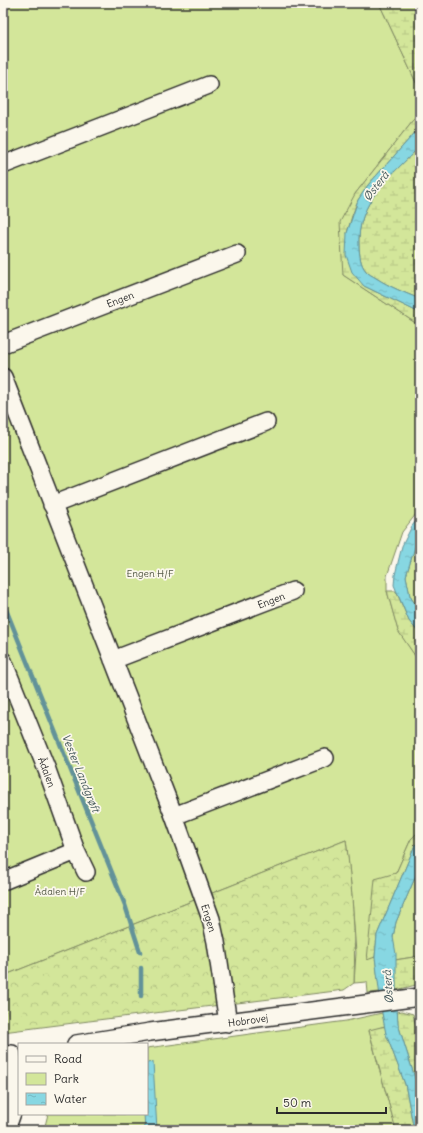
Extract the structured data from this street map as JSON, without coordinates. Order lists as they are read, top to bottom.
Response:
{
  "streets": {
    "street": ["Engen", "Ådalen", "Hobrovej"]
  },
  "crossings": [
    ["Engen", "Hobrovej"]
  ],
  "water": ["Østerå", "Vester Landgrøft"],
  "parks": ["Engen H/F", "Ådalen H/F"],
  "legend": ["Road", "Park", "Water"],
  "scale_bar": "50 m"
}
